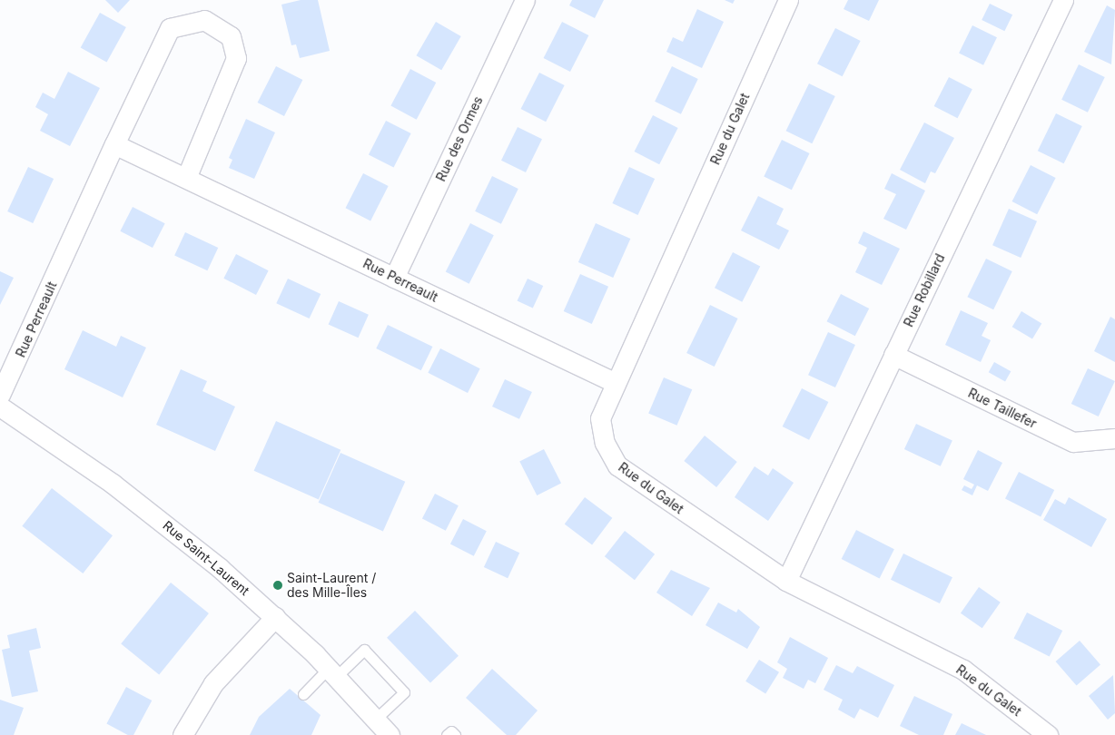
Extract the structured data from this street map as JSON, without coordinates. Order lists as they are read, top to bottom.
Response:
{
  "streets": {
    "street": [
      "Rue du Galet",
      "Rue des Ormes",
      "Rue Perreault",
      "Rue Robillard",
      "Rue Taillefer",
      "Rue Saint-Laurent"
    ]
  },
  "crossings": [
    ["Rue du Galet", "Rue Perreault"],
    ["Rue du Galet", "Rue Robillard"],
    ["Rue des Ormes", "Rue Perreault"],
    ["Rue Robillard", "Rue Taillefer"]
  ],
  "places": ["Saint-Laurent / des Mille-Îles"]
}
